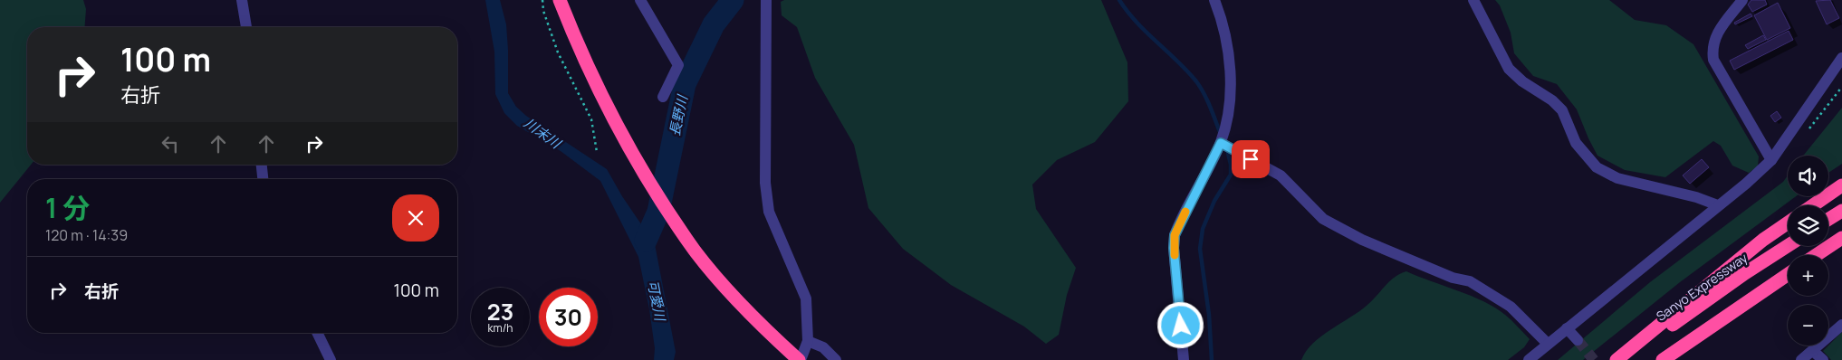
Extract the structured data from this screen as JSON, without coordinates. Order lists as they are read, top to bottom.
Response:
{
  "streets": {
    "highway": ["Sanyo Expressway"]
  },
  "water": ["長野川", "川末川", "可愛川"],
  "page": {
    "turn": ["100 m", "右折"],
    "map_buttons": ["+", "−"],
    "heading": ["1 分", "120 m · 14:39"],
    "list": [
      {
        "name": "右折",
        "value": "100 m"
      }
    ],
    "speed": "23 km/h",
    "limit": "30"
  }
}
